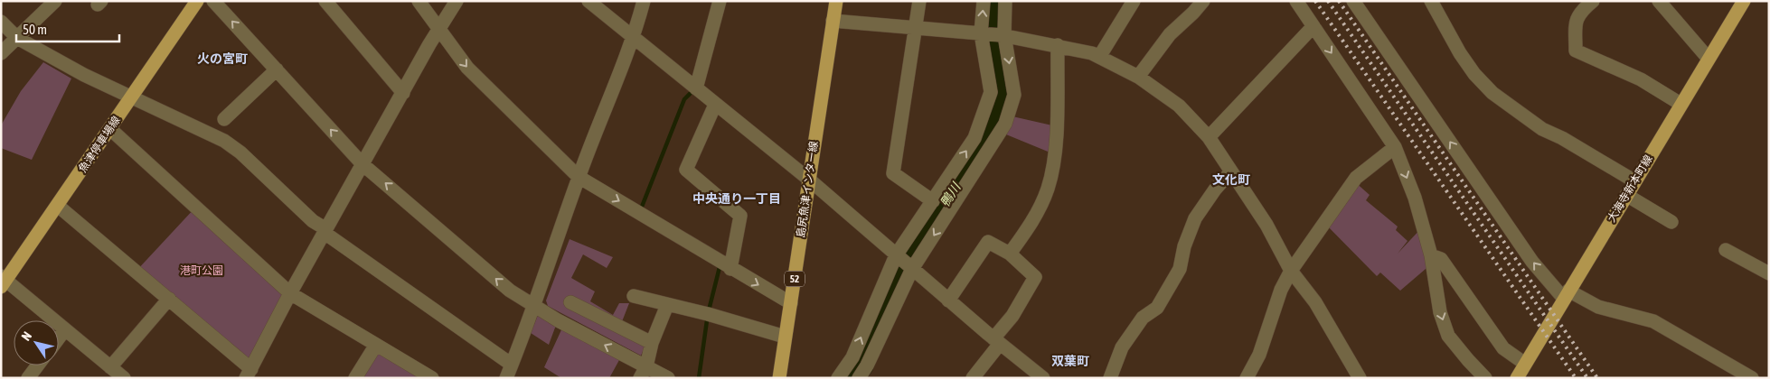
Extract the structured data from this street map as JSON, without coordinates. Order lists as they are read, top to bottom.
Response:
{
  "streets": {
    "main road": [
      "魚津停車場線",
      "大海寺新本町線",
      "島尻魚津インター線",
      "52"
    ]
  },
  "districts": [
    "火の宮町",
    "文化町",
    "中央通り一丁目",
    "双葉町"
  ],
  "water": ["鴨川"],
  "parks": ["港町公園"],
  "scale_bar": "50 m",
  "north": "top left"
}
